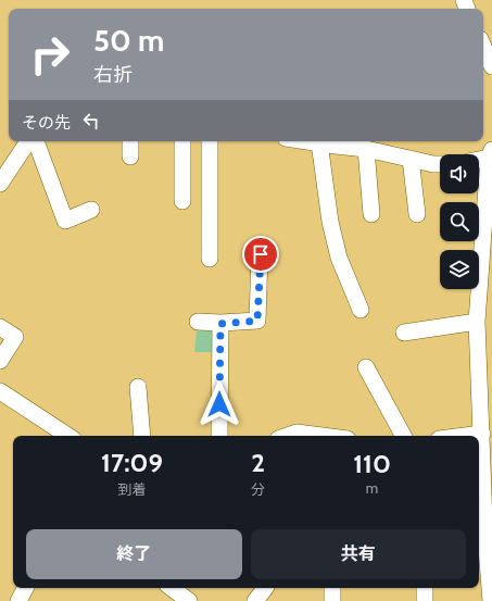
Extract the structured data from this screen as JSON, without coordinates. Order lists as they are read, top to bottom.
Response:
{
  "page": {
    "turn": ["50 m", "右折"],
    "then": "その先",
    "eta": [
      "17:09",
      "到着",
      "2",
      "分",
      "110",
      "m"
    ],
    "buttons": ["終了", "共有"]
  }
}
